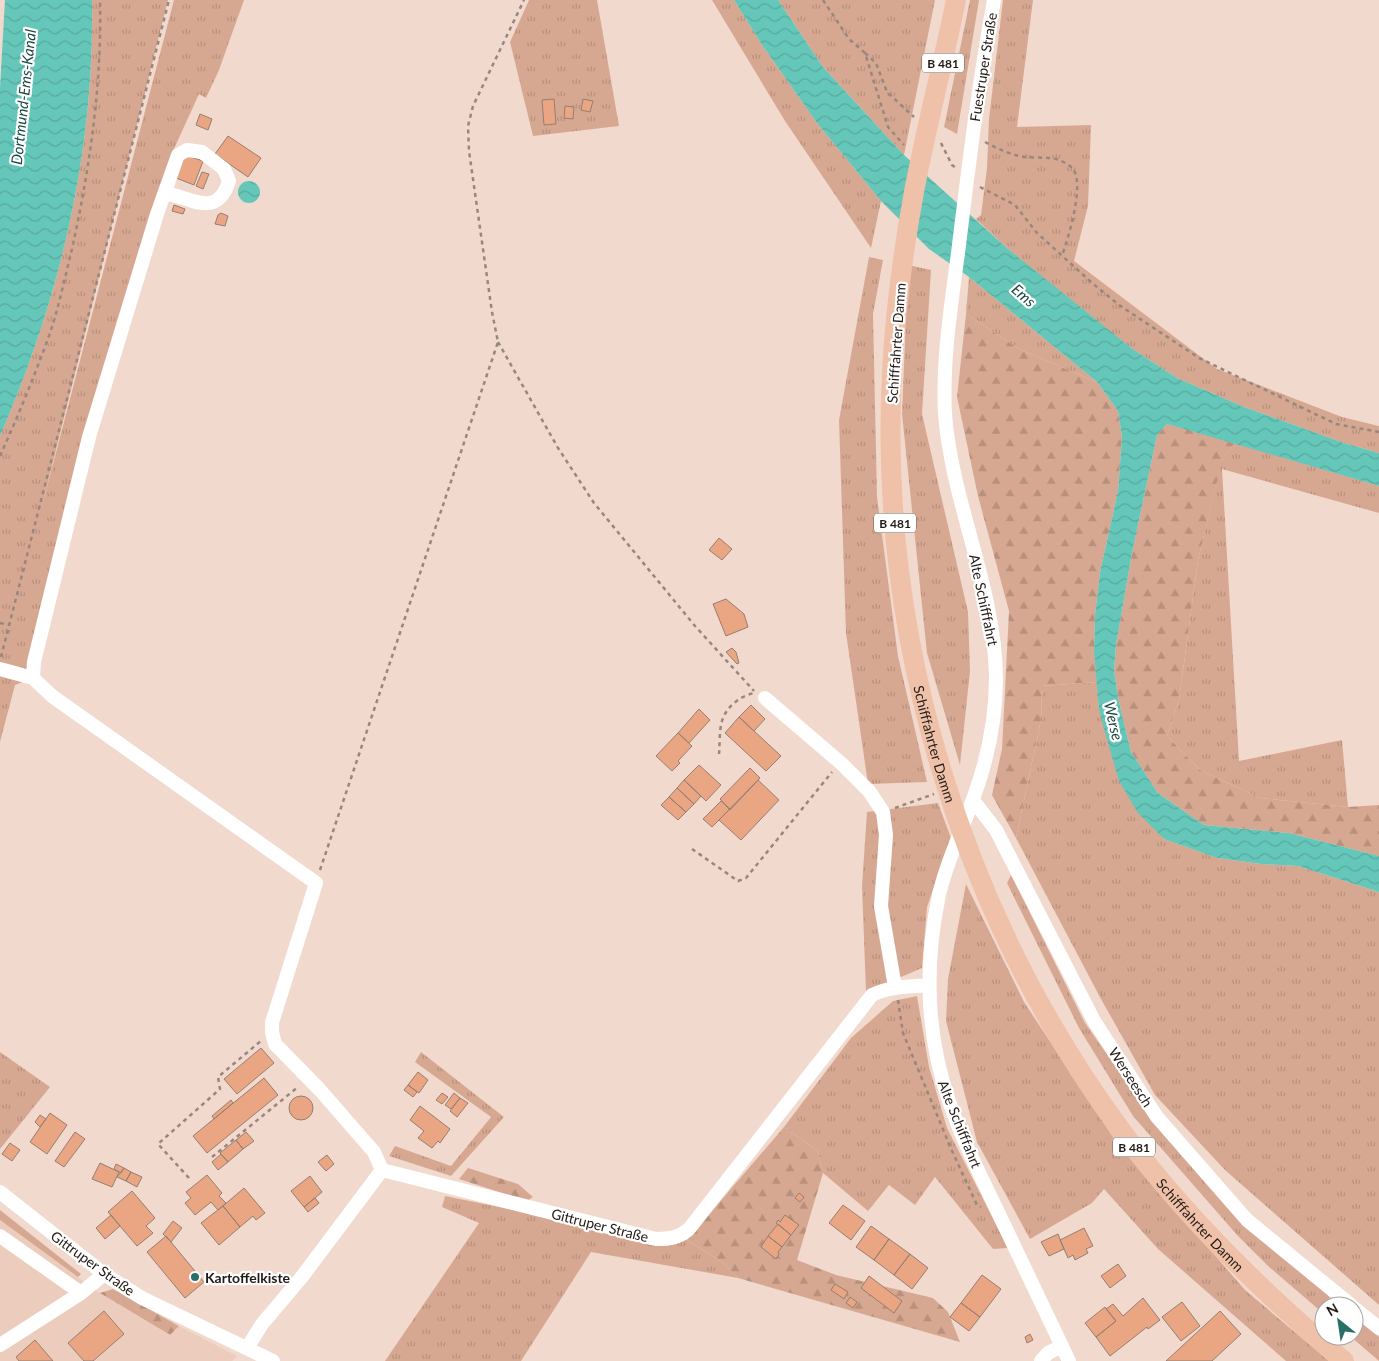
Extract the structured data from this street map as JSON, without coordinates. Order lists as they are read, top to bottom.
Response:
{
  "streets": {
    "highway": ["B 481", "Schifffahrter Damm"],
    "street": [
      "Fuestruper Straße",
      "Alte Schifffahrt",
      "Werseesch",
      "Gittruper Straße"
    ]
  },
  "crossings": [
    ["Fuestruper Straße", "Alte Schifffahrt"],
    ["Alte Schifffahrt", "Werseesch"],
    ["Alte Schifffahrt", "Gittruper Straße"]
  ],
  "water": ["Dortmund-Ems-Kanal", "Ems", "Werse"],
  "places": ["Kartoffelkiste"],
  "north": "top left"
}
